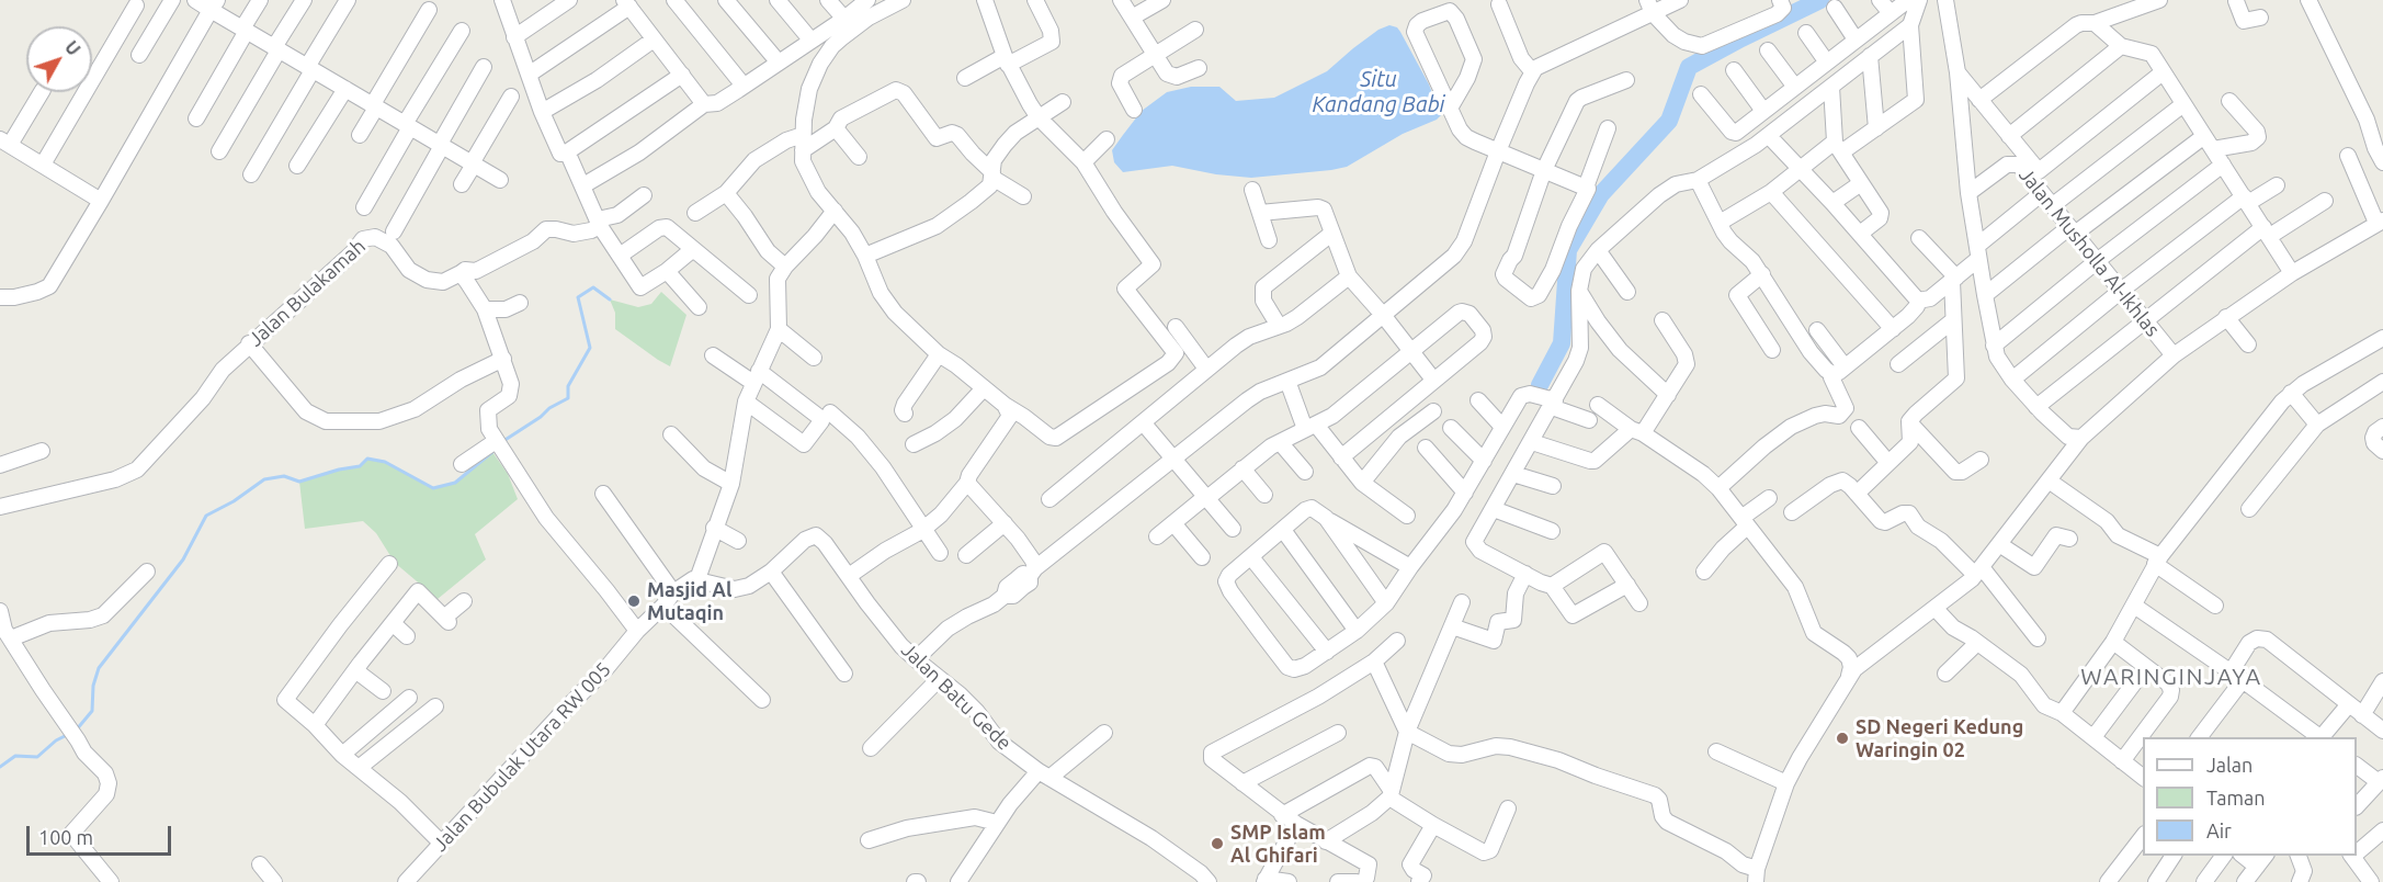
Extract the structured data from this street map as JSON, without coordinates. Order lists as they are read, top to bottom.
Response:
{
  "streets": {
    "street": [
      "Jalan Musholla Al-Ikhlas",
      "Jalan Bulakamah",
      "Jalan Batu Gede",
      "Jalan Bubulak Utara RW 005"
    ]
  },
  "districts": ["WARINGINJAYA"],
  "water": ["Situ Kandang Babi"],
  "places": ["Masjid Al Mutaqin", "SD Negeri Kedung Waringin 02", "SMP Islam Al Ghifari"],
  "legend": ["Jalan", "Taman", "Air"],
  "scale_bar": "100 m",
  "north": "top right"
}
